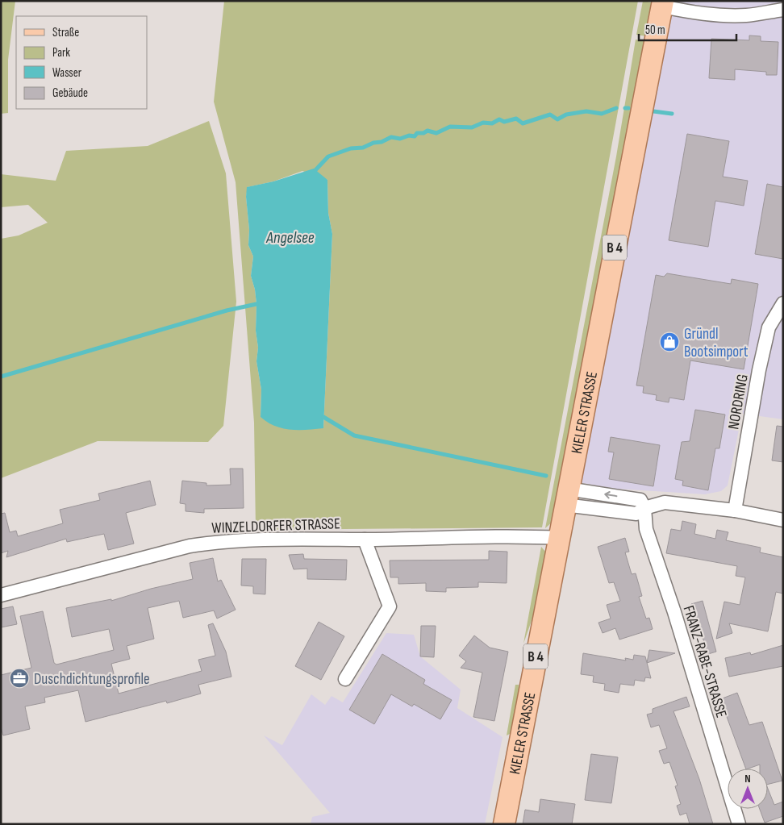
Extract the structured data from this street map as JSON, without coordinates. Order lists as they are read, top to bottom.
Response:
{
  "streets": {
    "main road": ["B 4", "KIELER STRASSE"],
    "street": ["NORDRING", "WINZELDORFER STRASSE", "FRANZ-RABE-STRASSE"]
  },
  "crossings": [
    ["KIELER STRASSE", "WINZELDORFER STRASSE"]
  ],
  "water": ["Angelsee"],
  "places": {
    "shop": ["Gründl Bootsimport"],
    "office": ["Duschdichtungsprofile"]
  },
  "legend": [
    "Straße",
    "Park",
    "Wasser",
    "Gebäude"
  ],
  "scale_bar": "50 m",
  "north": "top"
}
